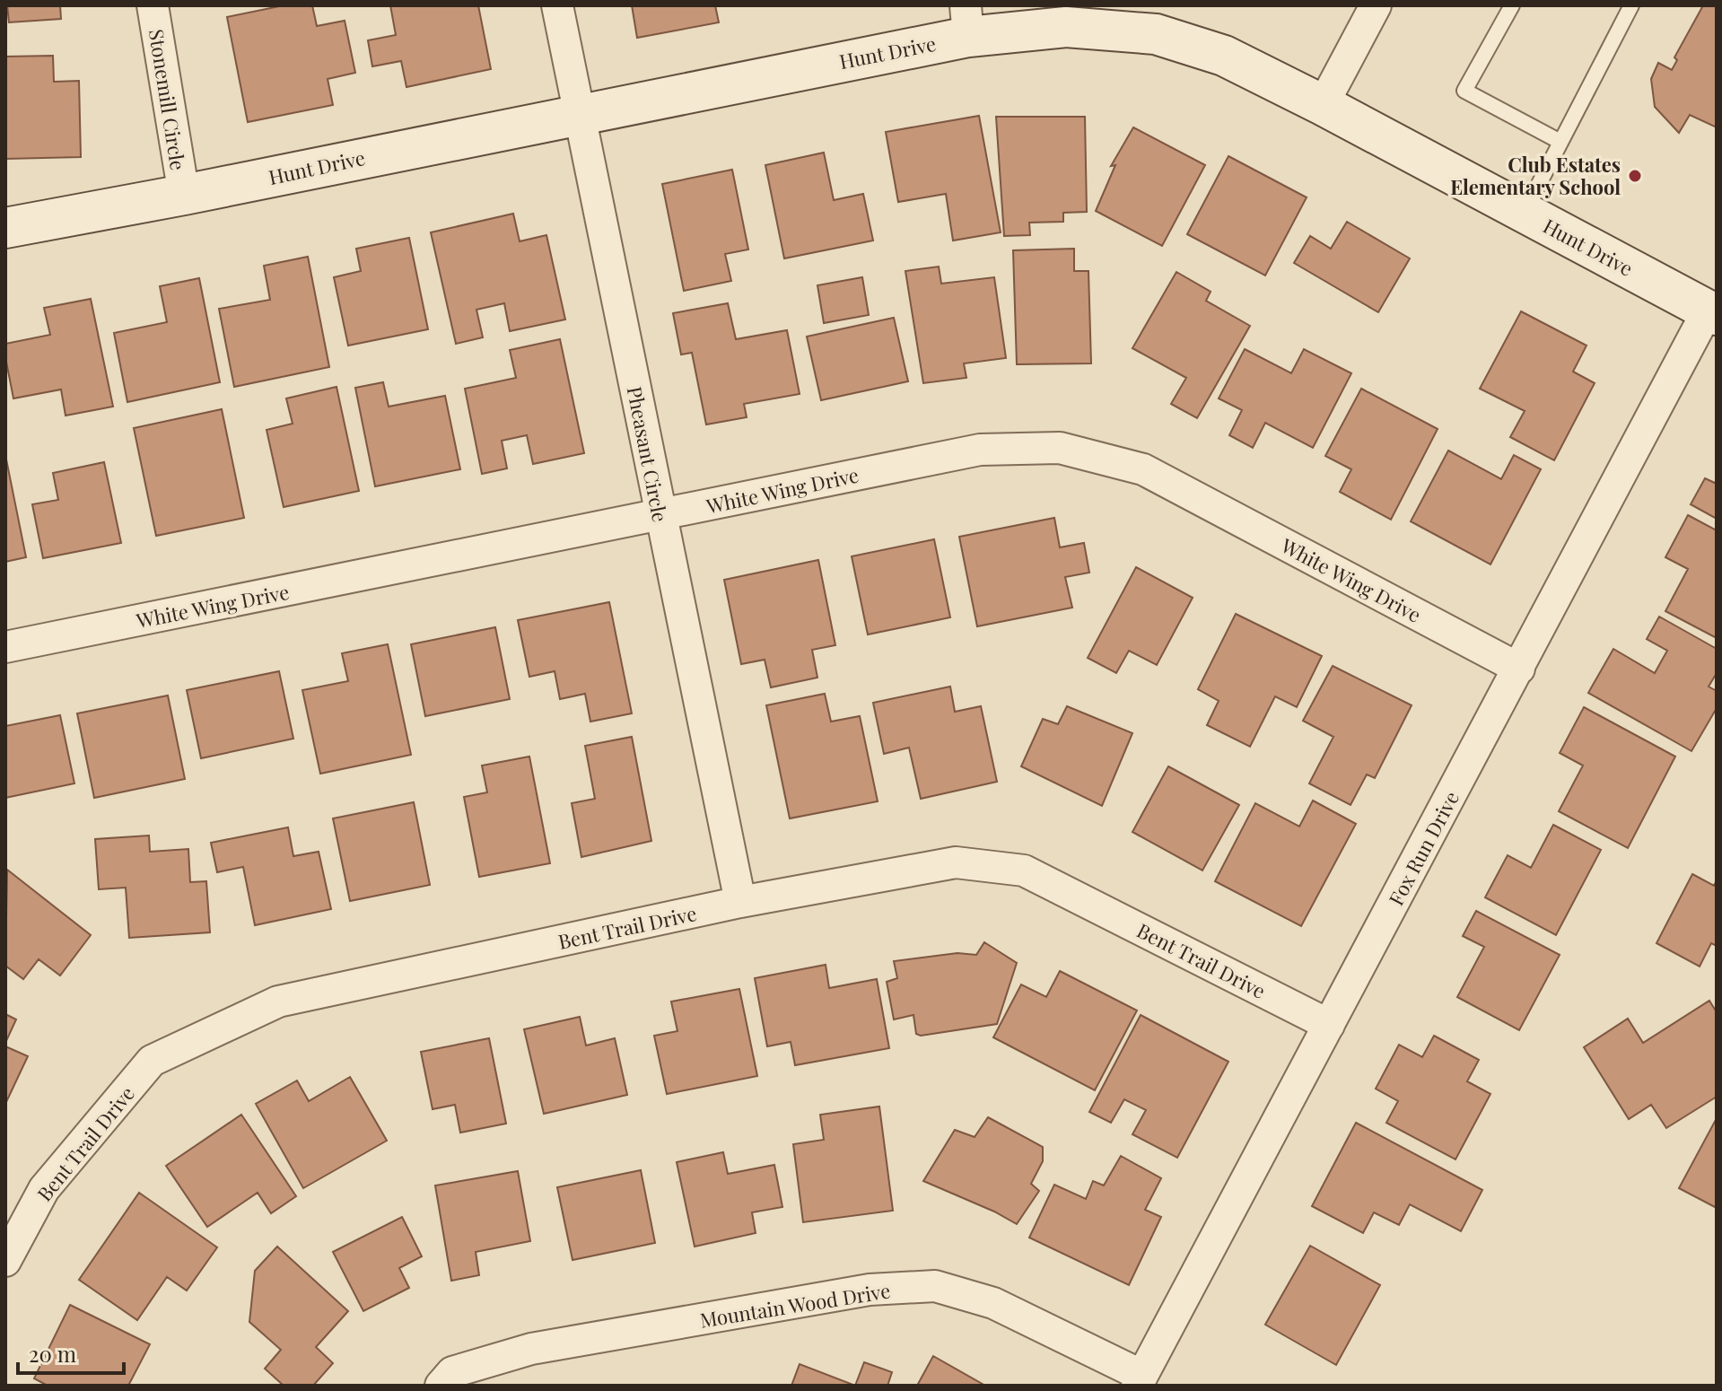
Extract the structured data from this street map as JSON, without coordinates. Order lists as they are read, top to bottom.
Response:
{
  "streets": {
    "street": [
      "Hunt Drive",
      "Stonemill Circle",
      "Pheasant Circle",
      "White Wing Drive",
      "Fox Run Drive",
      "Bent Trail Drive",
      "Mountain Wood Drive"
    ]
  },
  "crossings": [
    ["Hunt Drive", "Stonemill Circle"],
    ["Hunt Drive", "Pheasant Circle"],
    ["Hunt Drive", "Fox Run Drive"],
    ["Pheasant Circle", "White Wing Drive"],
    ["Pheasant Circle", "Bent Trail Drive"],
    ["White Wing Drive", "Fox Run Drive"],
    ["Fox Run Drive", "Bent Trail Drive"],
    ["Fox Run Drive", "Mountain Wood Drive"]
  ],
  "places": ["Club Estates Elementary School"],
  "scale_bar": "20 m"
}
